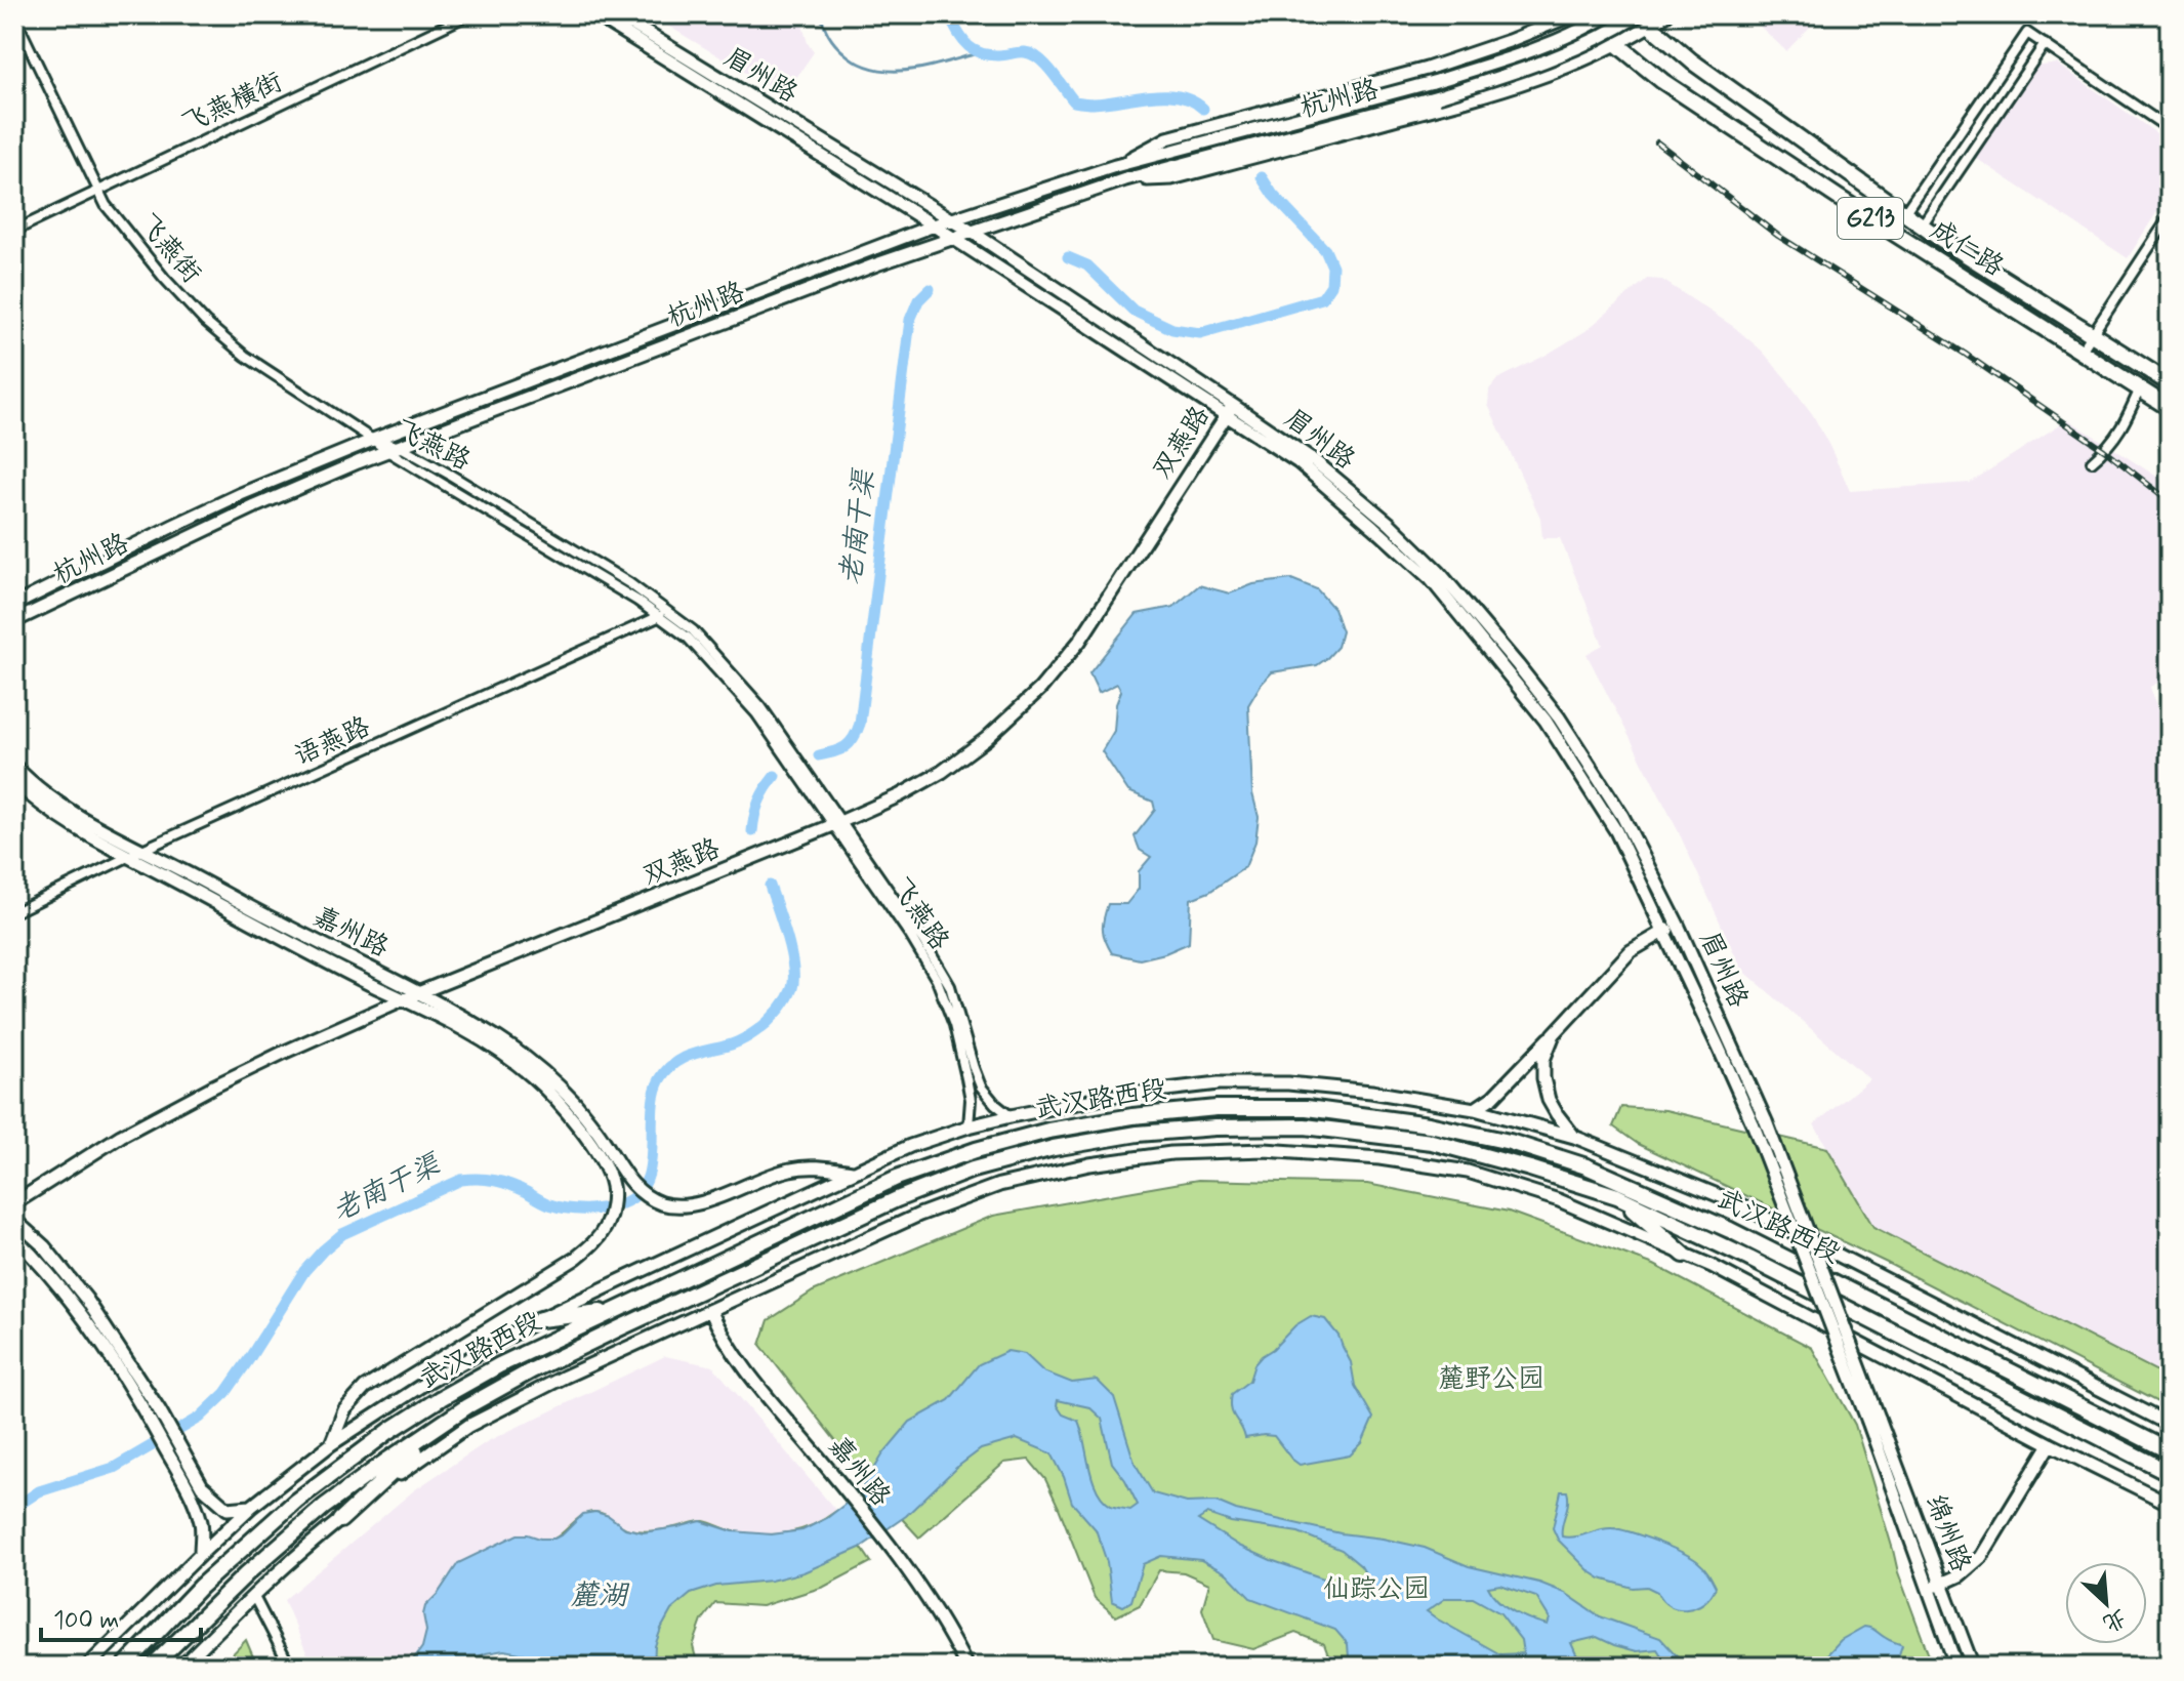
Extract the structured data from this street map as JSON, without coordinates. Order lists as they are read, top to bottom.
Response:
{
  "streets": {
    "highway": ["G213", "成仁路", "武汉路西段"],
    "main road": [
      "眉州路",
      "杭州路",
      "双燕路",
      "嘉州路",
      "绵州路"
    ],
    "street": [
      "飞燕横街",
      "飞燕街",
      "飞燕路",
      "语燕路"
    ]
  },
  "crossings": [
    ["眉州路", "杭州路"],
    ["眉州路", "双燕路"],
    ["杭州路", "飞燕街"],
    ["杭州路", "成仁路"],
    ["杭州路", "飞燕路"],
    ["飞燕横街", "飞燕街"],
    ["飞燕街", "飞燕路"],
    ["双燕路", "飞燕路"],
    ["双燕路", "嘉州路"],
    ["飞燕路", "语燕路"],
    ["语燕路", "嘉州路"]
  ],
  "water": ["老南干渠", "麓湖"],
  "parks": ["麓野公园", "仙踪公园"],
  "scale_bar": "100 m",
  "north": "bottom right"
}
